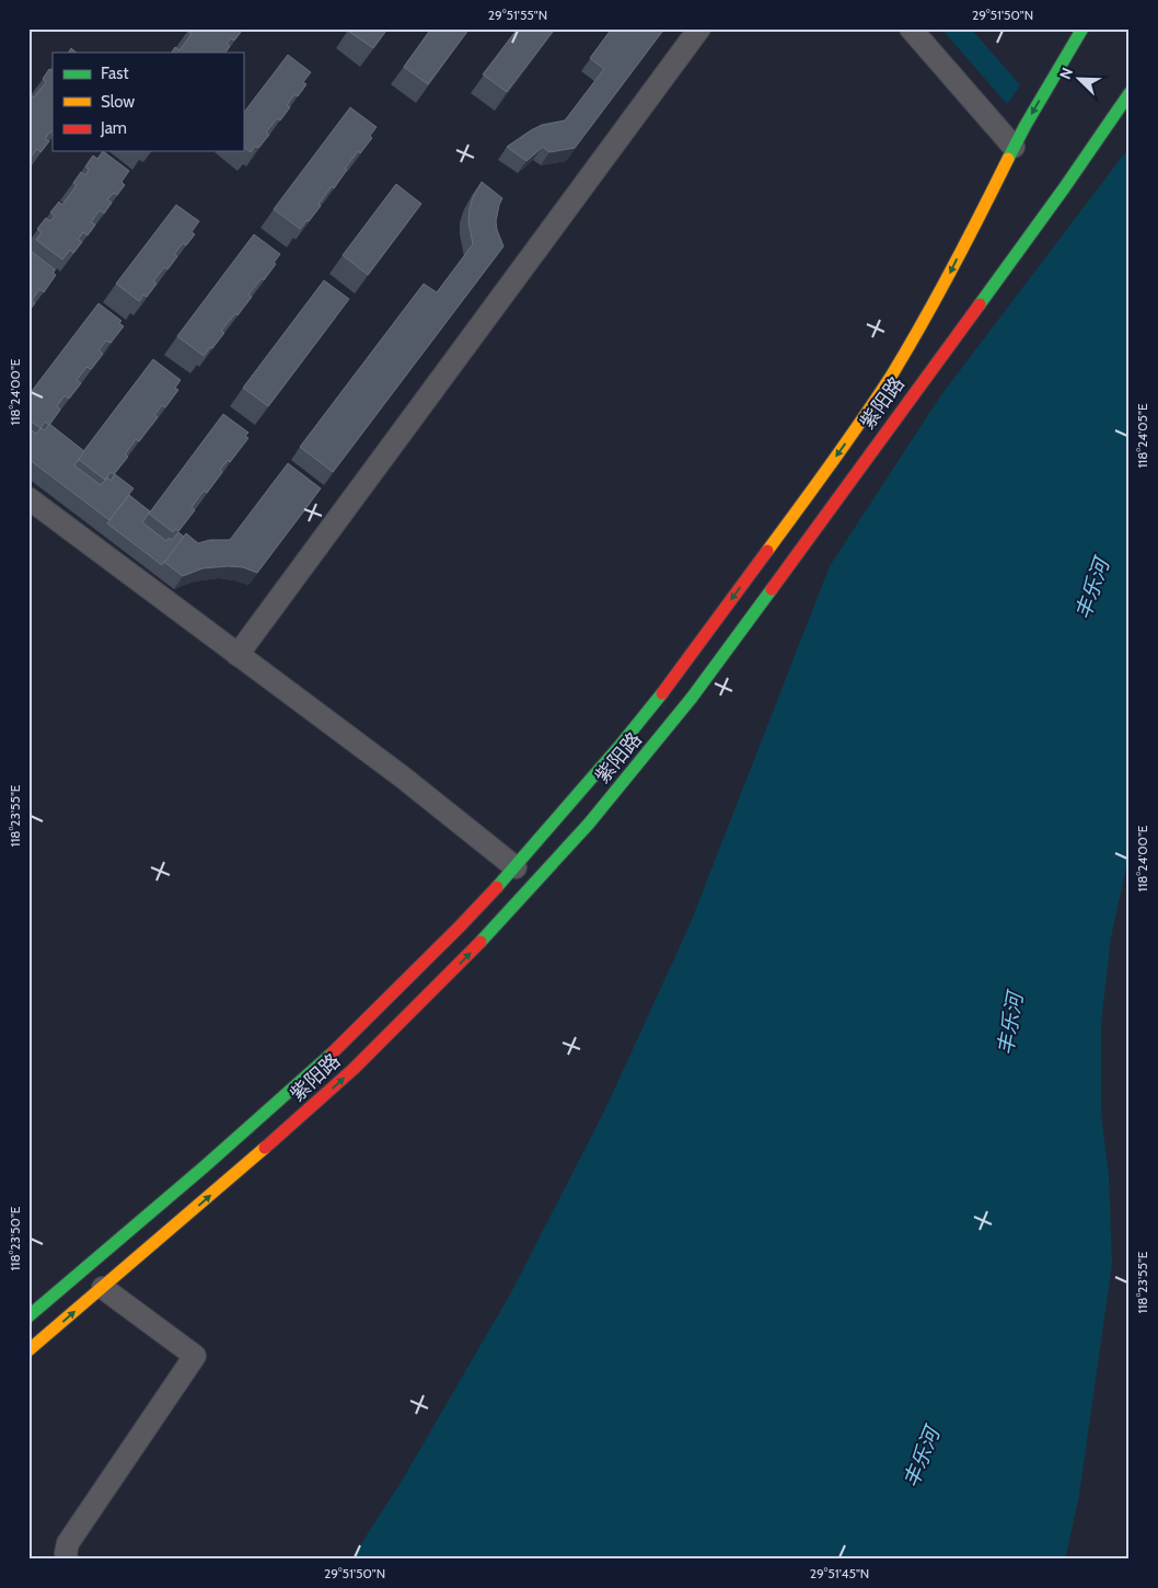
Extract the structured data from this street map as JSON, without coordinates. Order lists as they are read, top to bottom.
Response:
{
  "streets": {
    "main road": ["紫阳路"]
  },
  "water": ["丰乐河"],
  "legend": ["Fast", "Slow", "Jam"],
  "north": "top left",
  "coordinates": [
    "29°51'55\"N",
    "29°51'50\"N",
    "118°24'00\"E",
    "118°24'05\"E",
    "118°23'55\"E",
    "118°23'50\"E",
    "29°51'45\"N"
  ]
}
